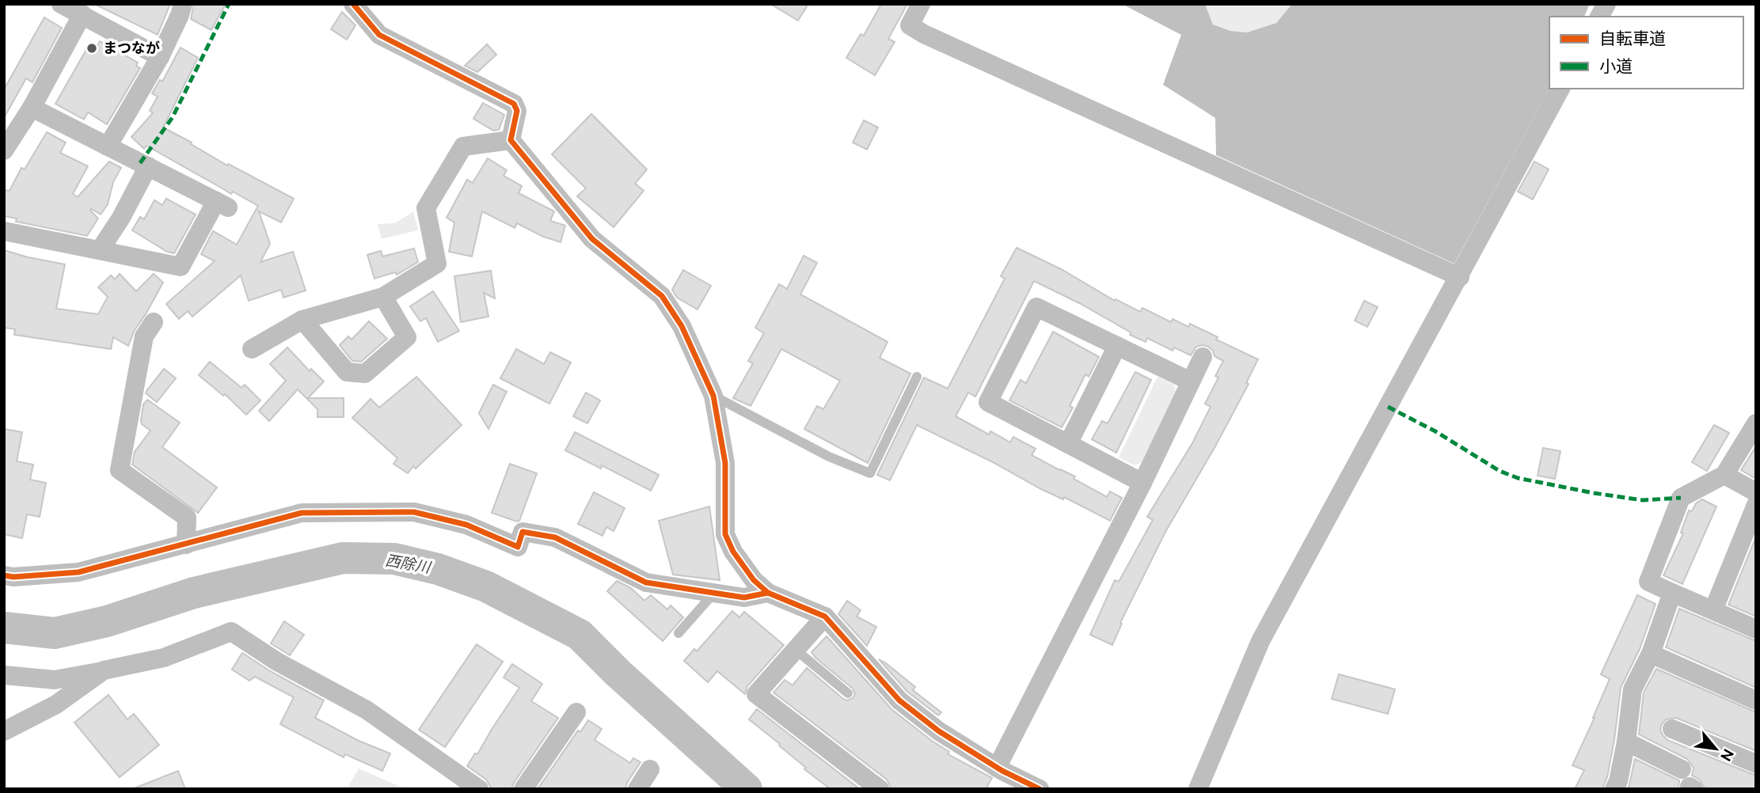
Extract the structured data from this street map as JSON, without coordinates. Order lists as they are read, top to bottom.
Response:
{
  "water": ["西除川"],
  "places": ["まつなが"],
  "legend": ["自転車道", "小道"],
  "north": "bottom right"
}
